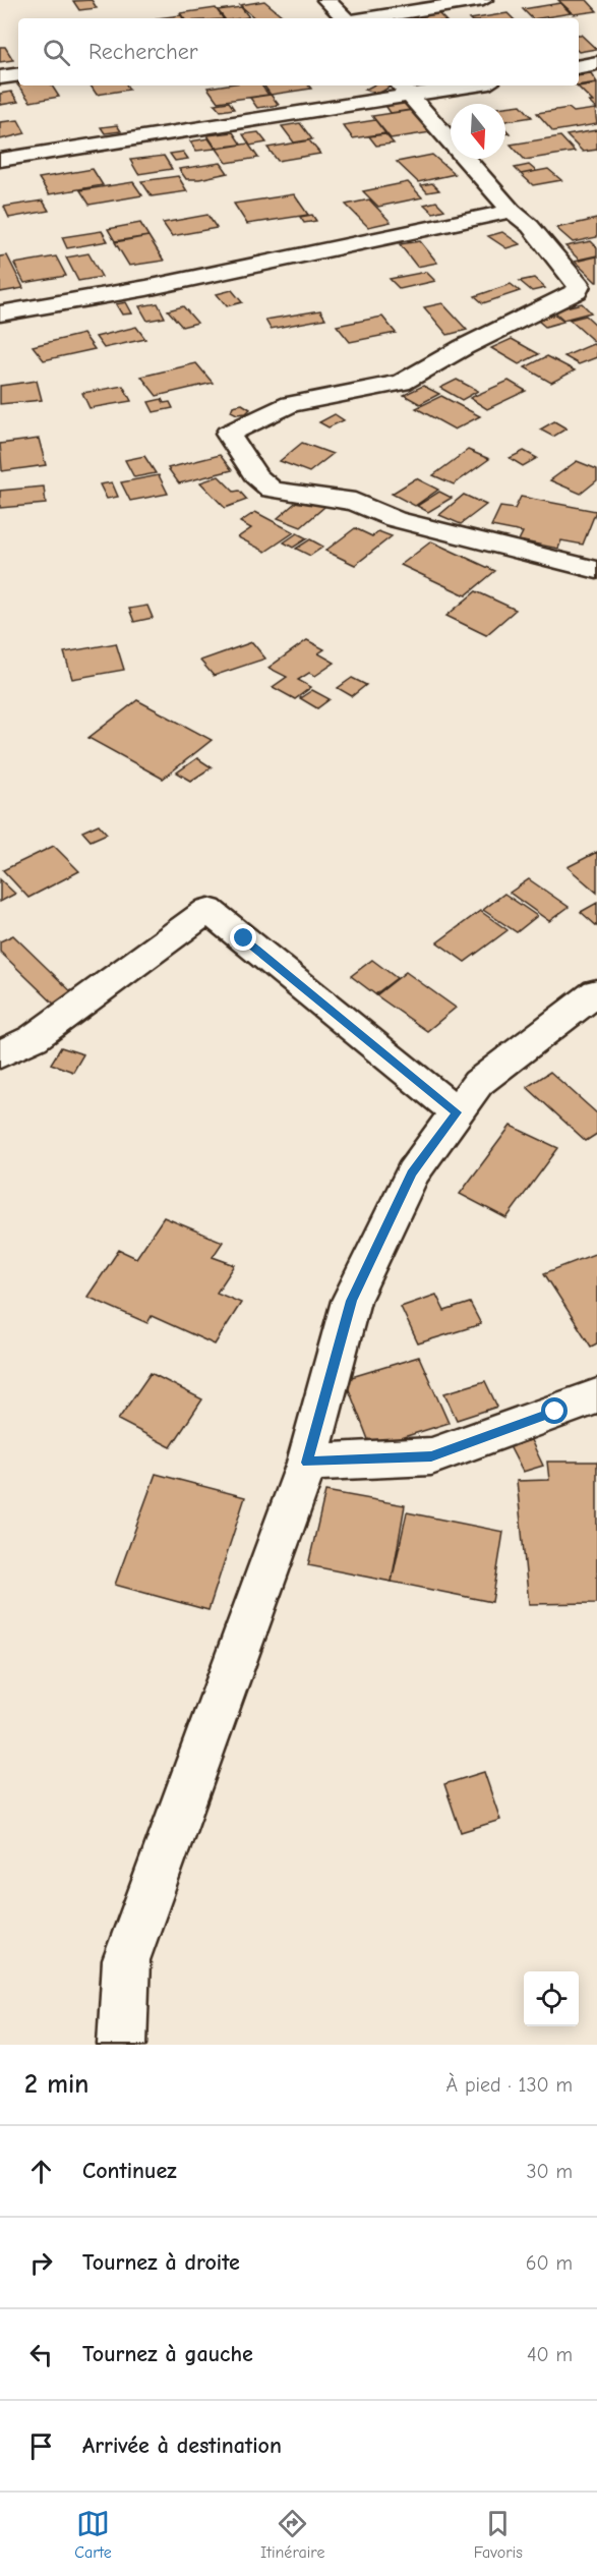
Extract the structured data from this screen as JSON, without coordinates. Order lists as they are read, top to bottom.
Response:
{
  "north": "bottom",
  "page": {
    "search": "Rechercher",
    "heading": ["2 min", "À pied · 130 m"],
    "list": [
      ["Continuez", "30 m"],
      ["Tournez à droite", "60 m"],
      ["Tournez à gauche", "40 m"],
      "Arrivée à destination"
    ],
    "nav": ["Carte", "Itinéraire", "Favoris"]
  }
}
